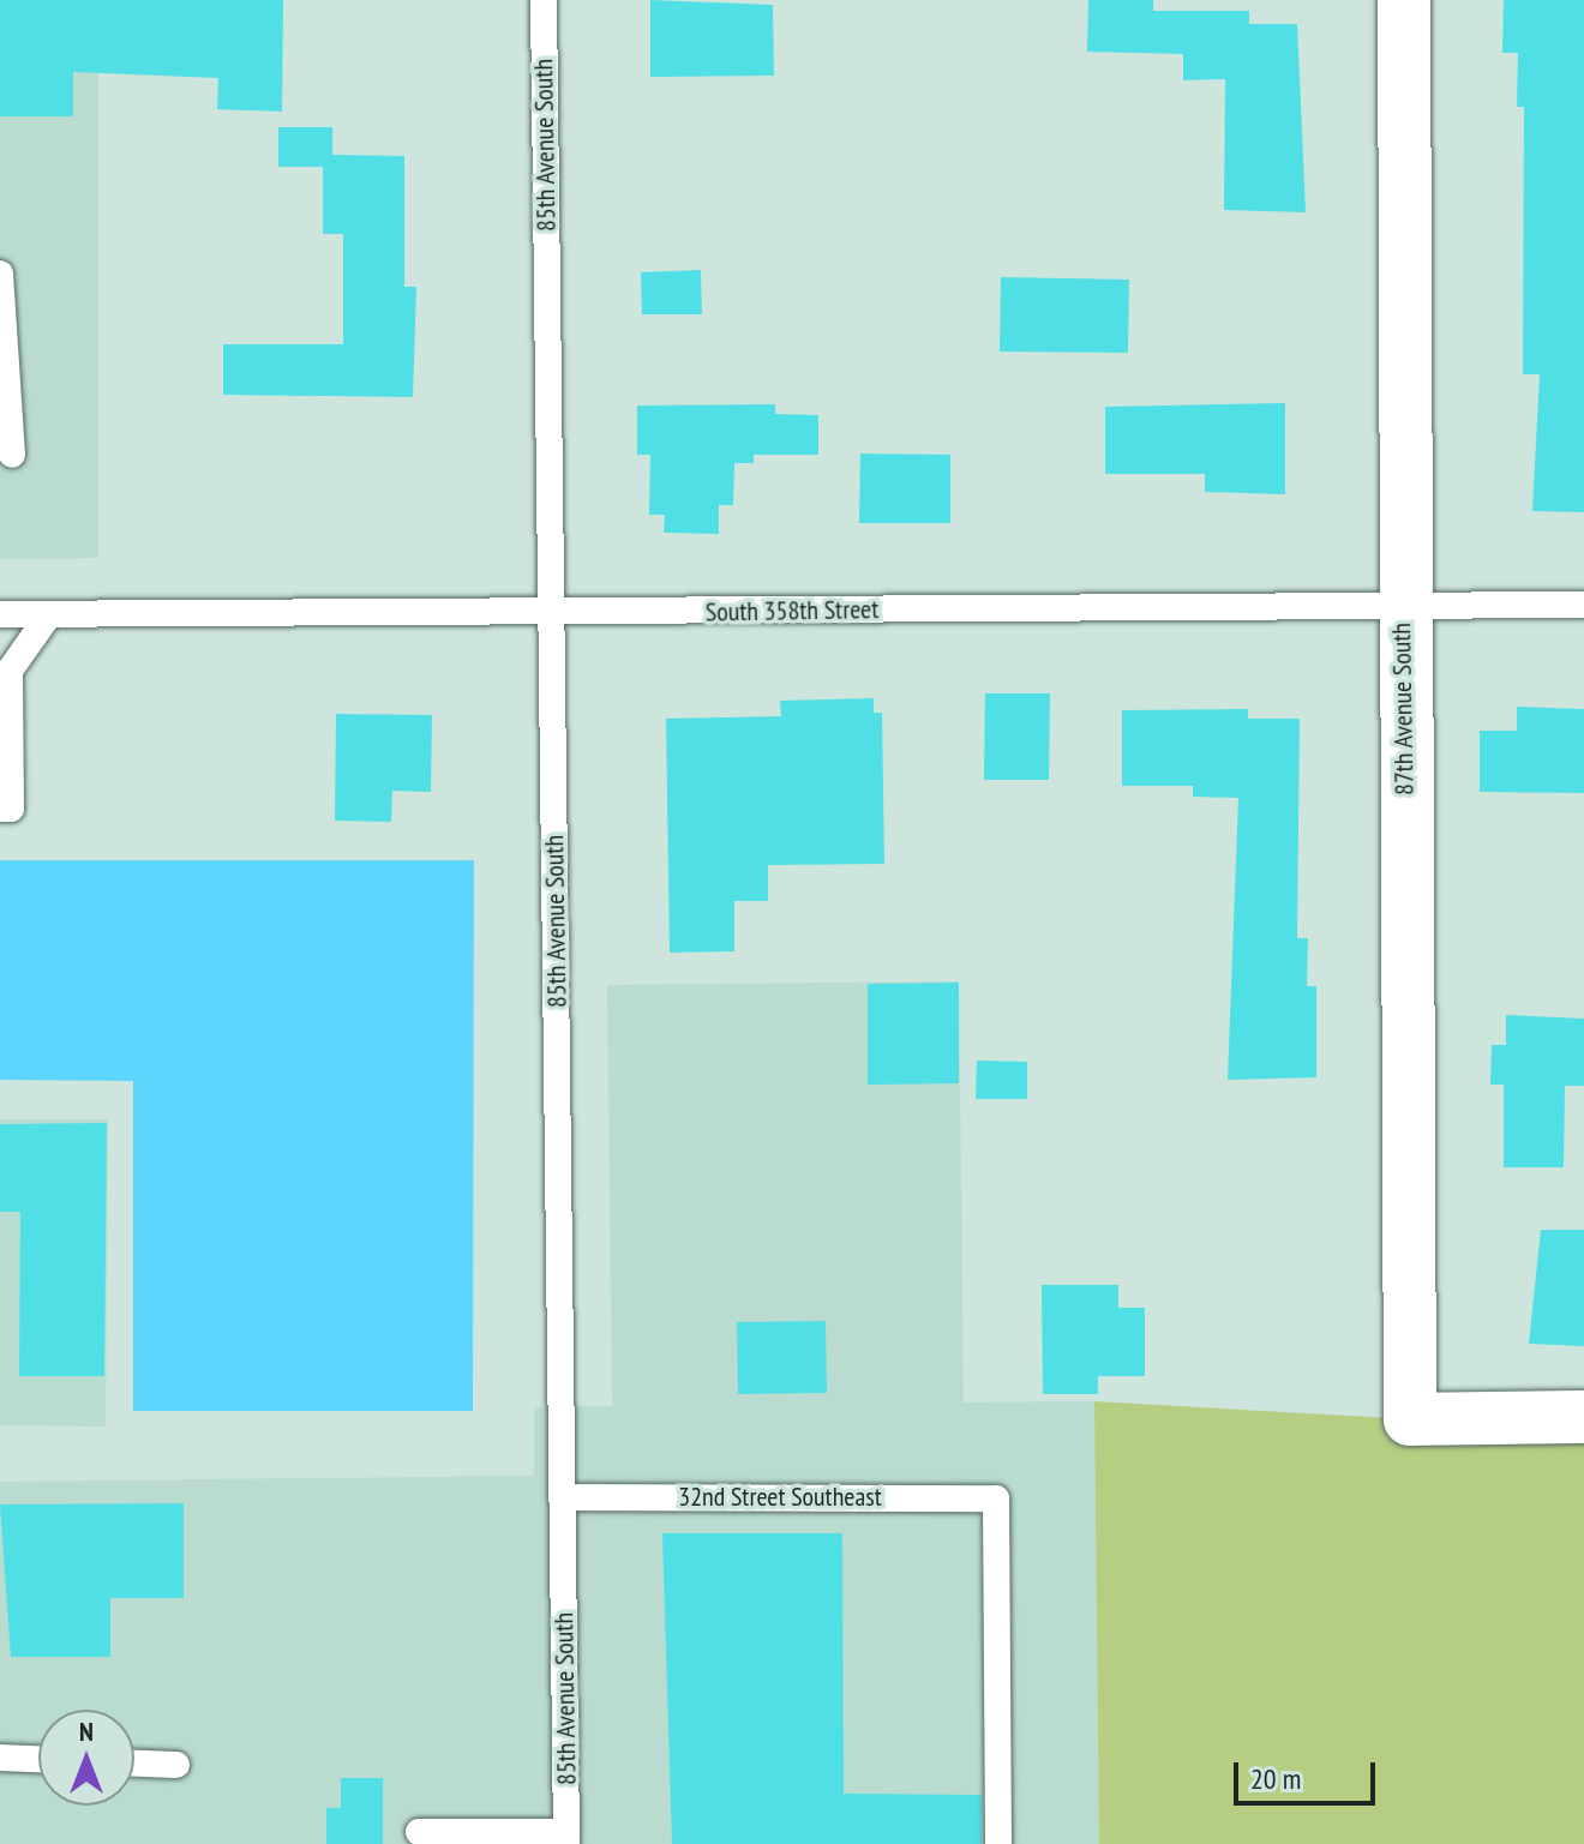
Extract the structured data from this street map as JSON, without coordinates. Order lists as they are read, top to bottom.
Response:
{
  "streets": {
    "street": ["87th Avenue South"],
    "lane": ["85th Avenue South", "South 358th Street", "32nd Street Southeast"]
  },
  "crossings": [
    ["85th Avenue South", "South 358th Street"],
    ["85th Avenue South", "32nd Street Southeast"],
    ["South 358th Street", "87th Avenue South"]
  ],
  "scale_bar": "20 m",
  "north": "top"
}
